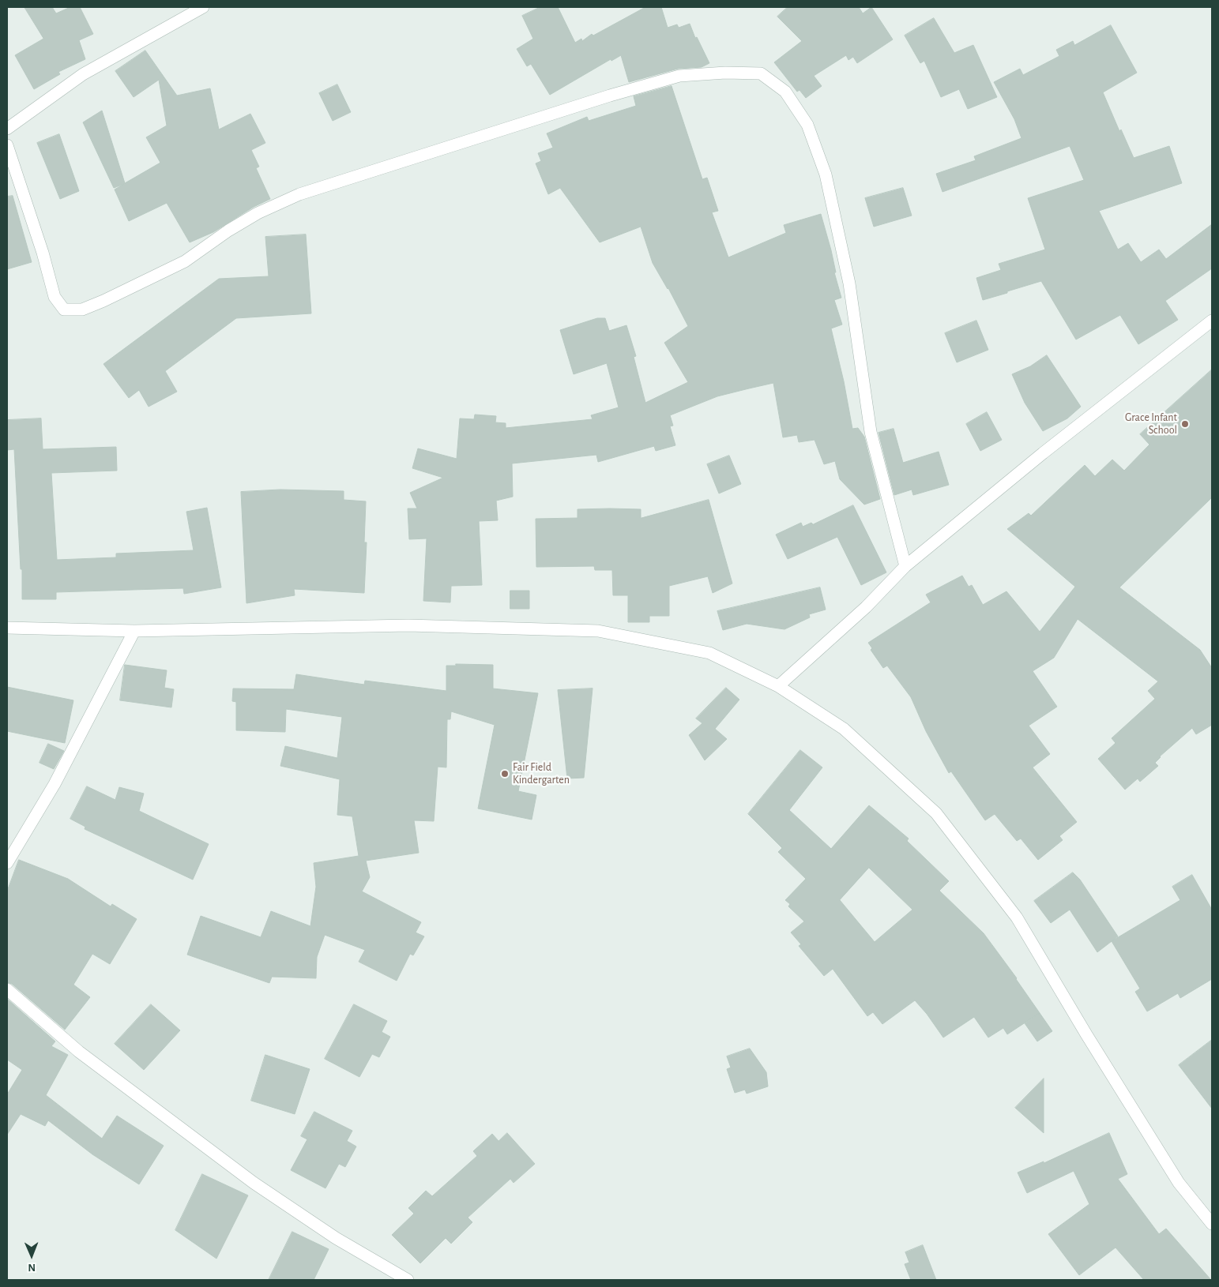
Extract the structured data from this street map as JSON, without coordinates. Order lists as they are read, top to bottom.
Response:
{
  "places": ["Grace Infant School", "Fair Field Kindergarten"],
  "north": "bottom"
}
